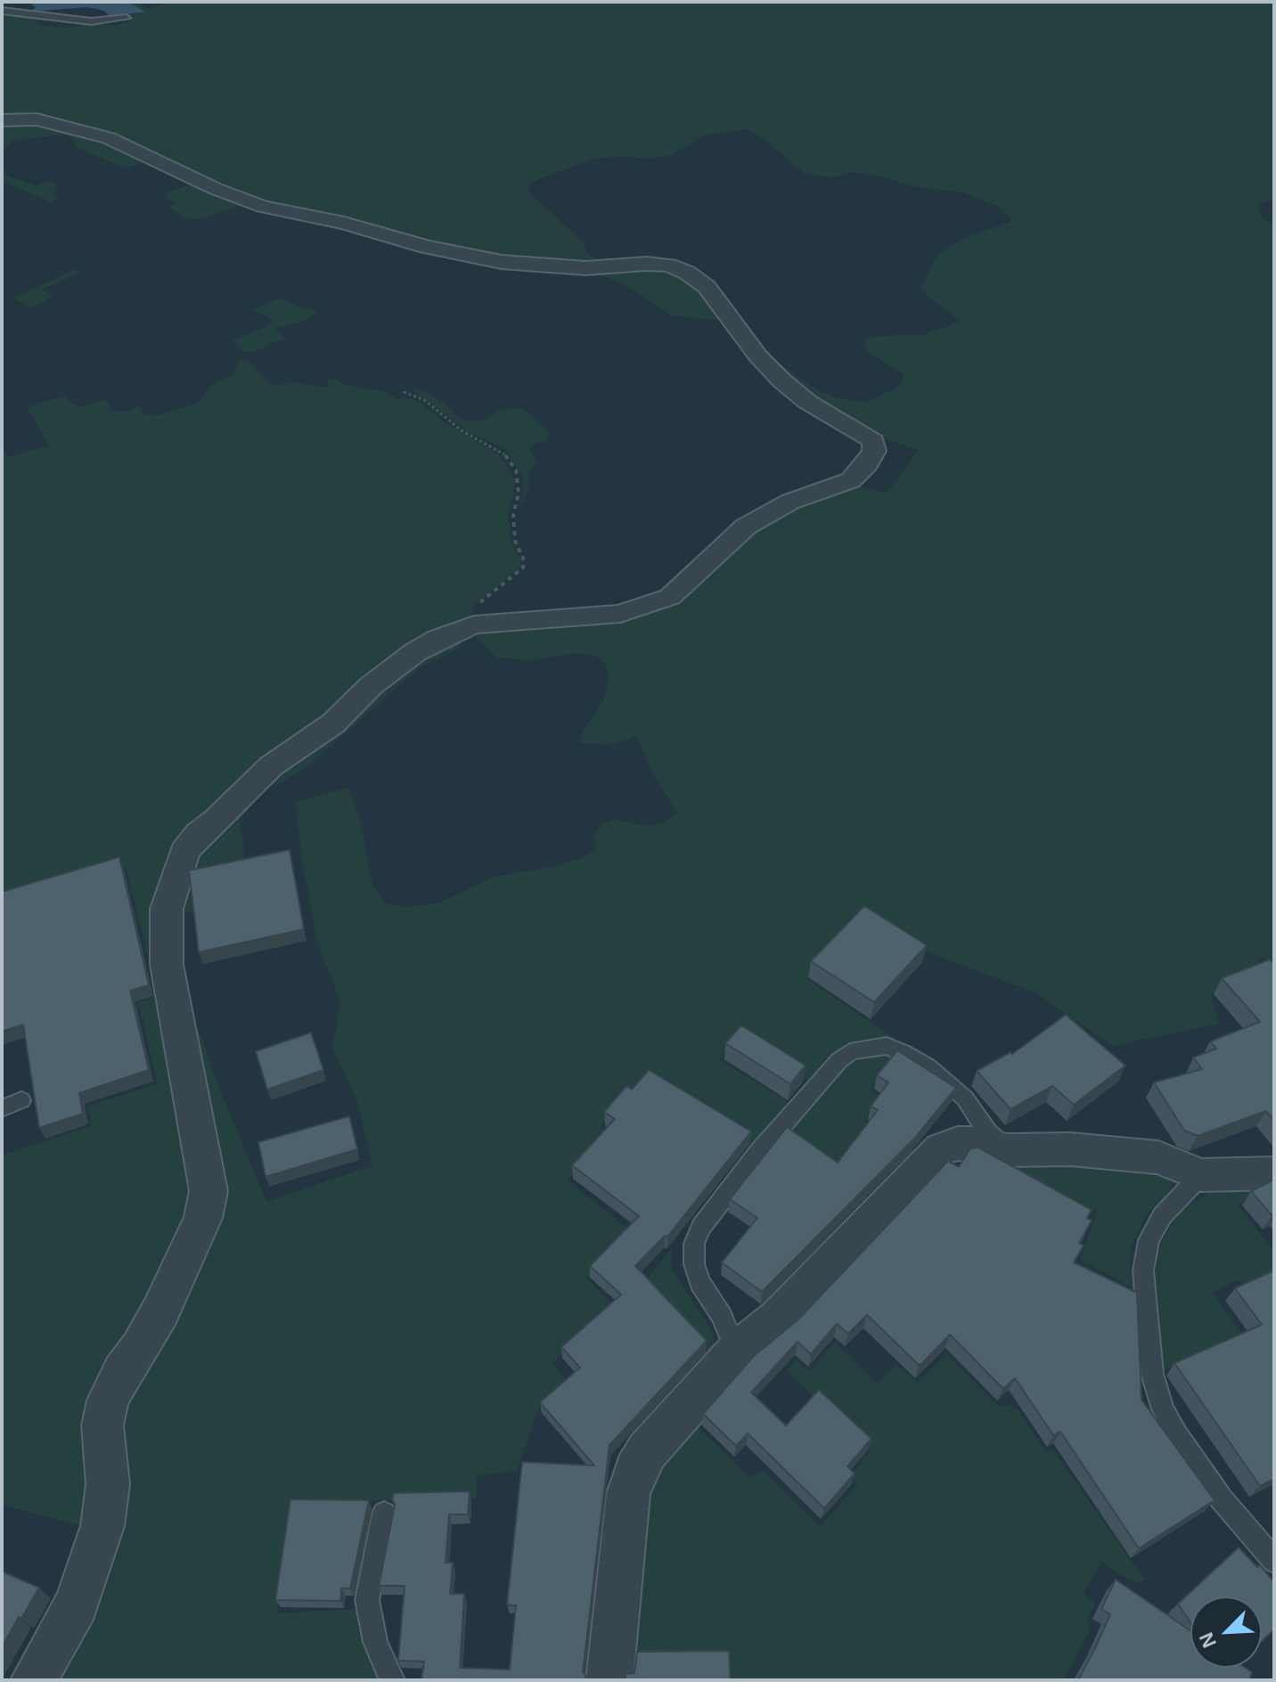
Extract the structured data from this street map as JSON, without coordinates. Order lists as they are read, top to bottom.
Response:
{
  "north": "bottom left"
}
